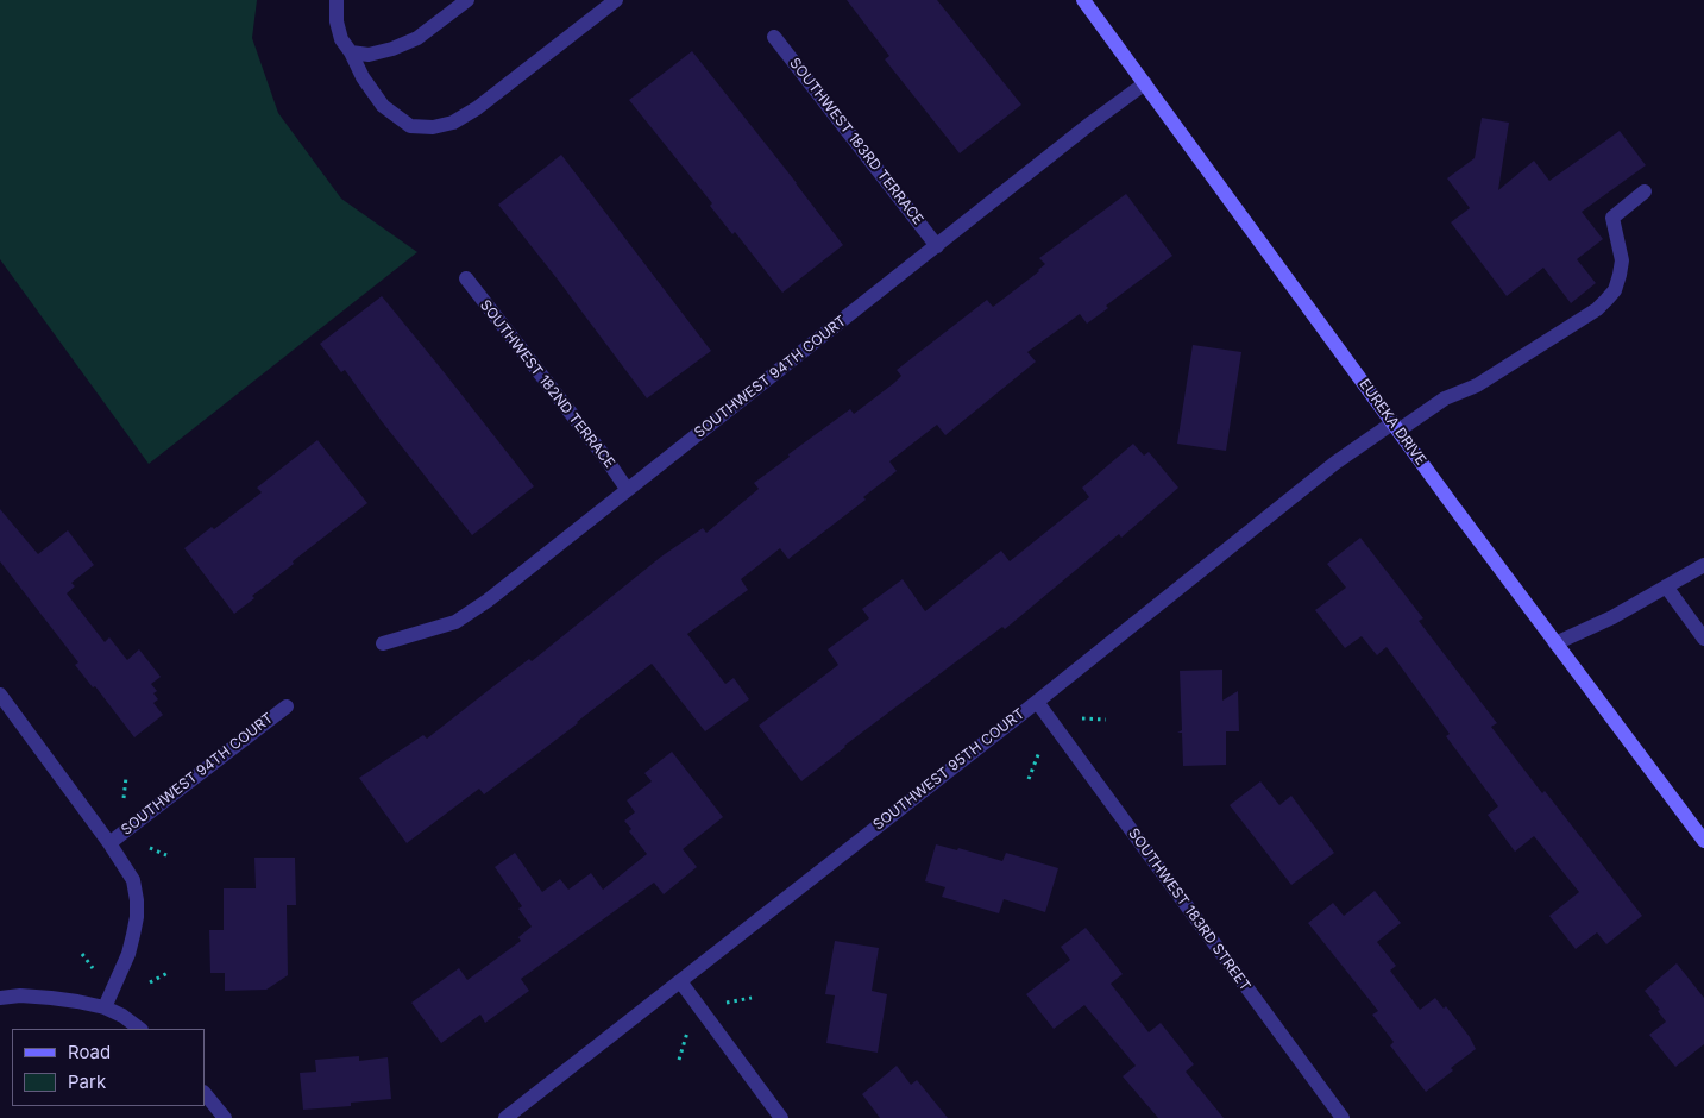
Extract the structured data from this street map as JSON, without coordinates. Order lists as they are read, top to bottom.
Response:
{
  "streets": {
    "main road": ["EUREKA DRIVE"],
    "street": [
      "SOUTHWEST 183RD TERRACE",
      "SOUTHWEST 94TH COURT",
      "SOUTHWEST 182ND TERRACE",
      "SOUTHWEST 95TH COURT",
      "SOUTHWEST 183RD STREET"
    ]
  },
  "crossings": [
    ["SOUTHWEST 183RD TERRACE", "SOUTHWEST 94TH COURT"],
    ["SOUTHWEST 94TH COURT", "SOUTHWEST 182ND TERRACE"],
    ["SOUTHWEST 94TH COURT", "EUREKA DRIVE"],
    ["EUREKA DRIVE", "SOUTHWEST 95TH COURT"],
    ["SOUTHWEST 95TH COURT", "SOUTHWEST 183RD STREET"]
  ],
  "legend": ["Road", "Park"]
}
